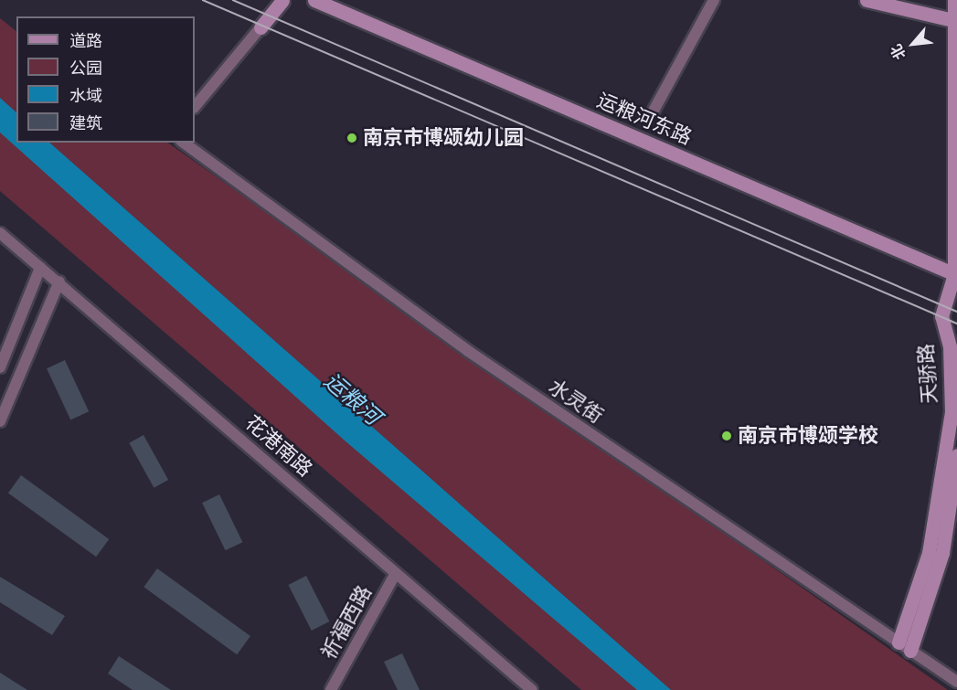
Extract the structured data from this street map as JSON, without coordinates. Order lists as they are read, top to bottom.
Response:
{
  "streets": {
    "street": [
      "运粮河东路",
      "天骄路",
      "水灵街",
      "花港南路",
      "祈福西路"
    ]
  },
  "crossings": [
    ["运粮河东路", "天骄路"],
    ["天骄路", "水灵街"],
    ["花港南路", "祈福西路"]
  ],
  "water": ["运粮河"],
  "places": ["南京市博颂幼儿园", "南京市博颂学校"],
  "legend": [
    "道路",
    "公园",
    "水域",
    "建筑"
  ],
  "north": "bottom left"
}
